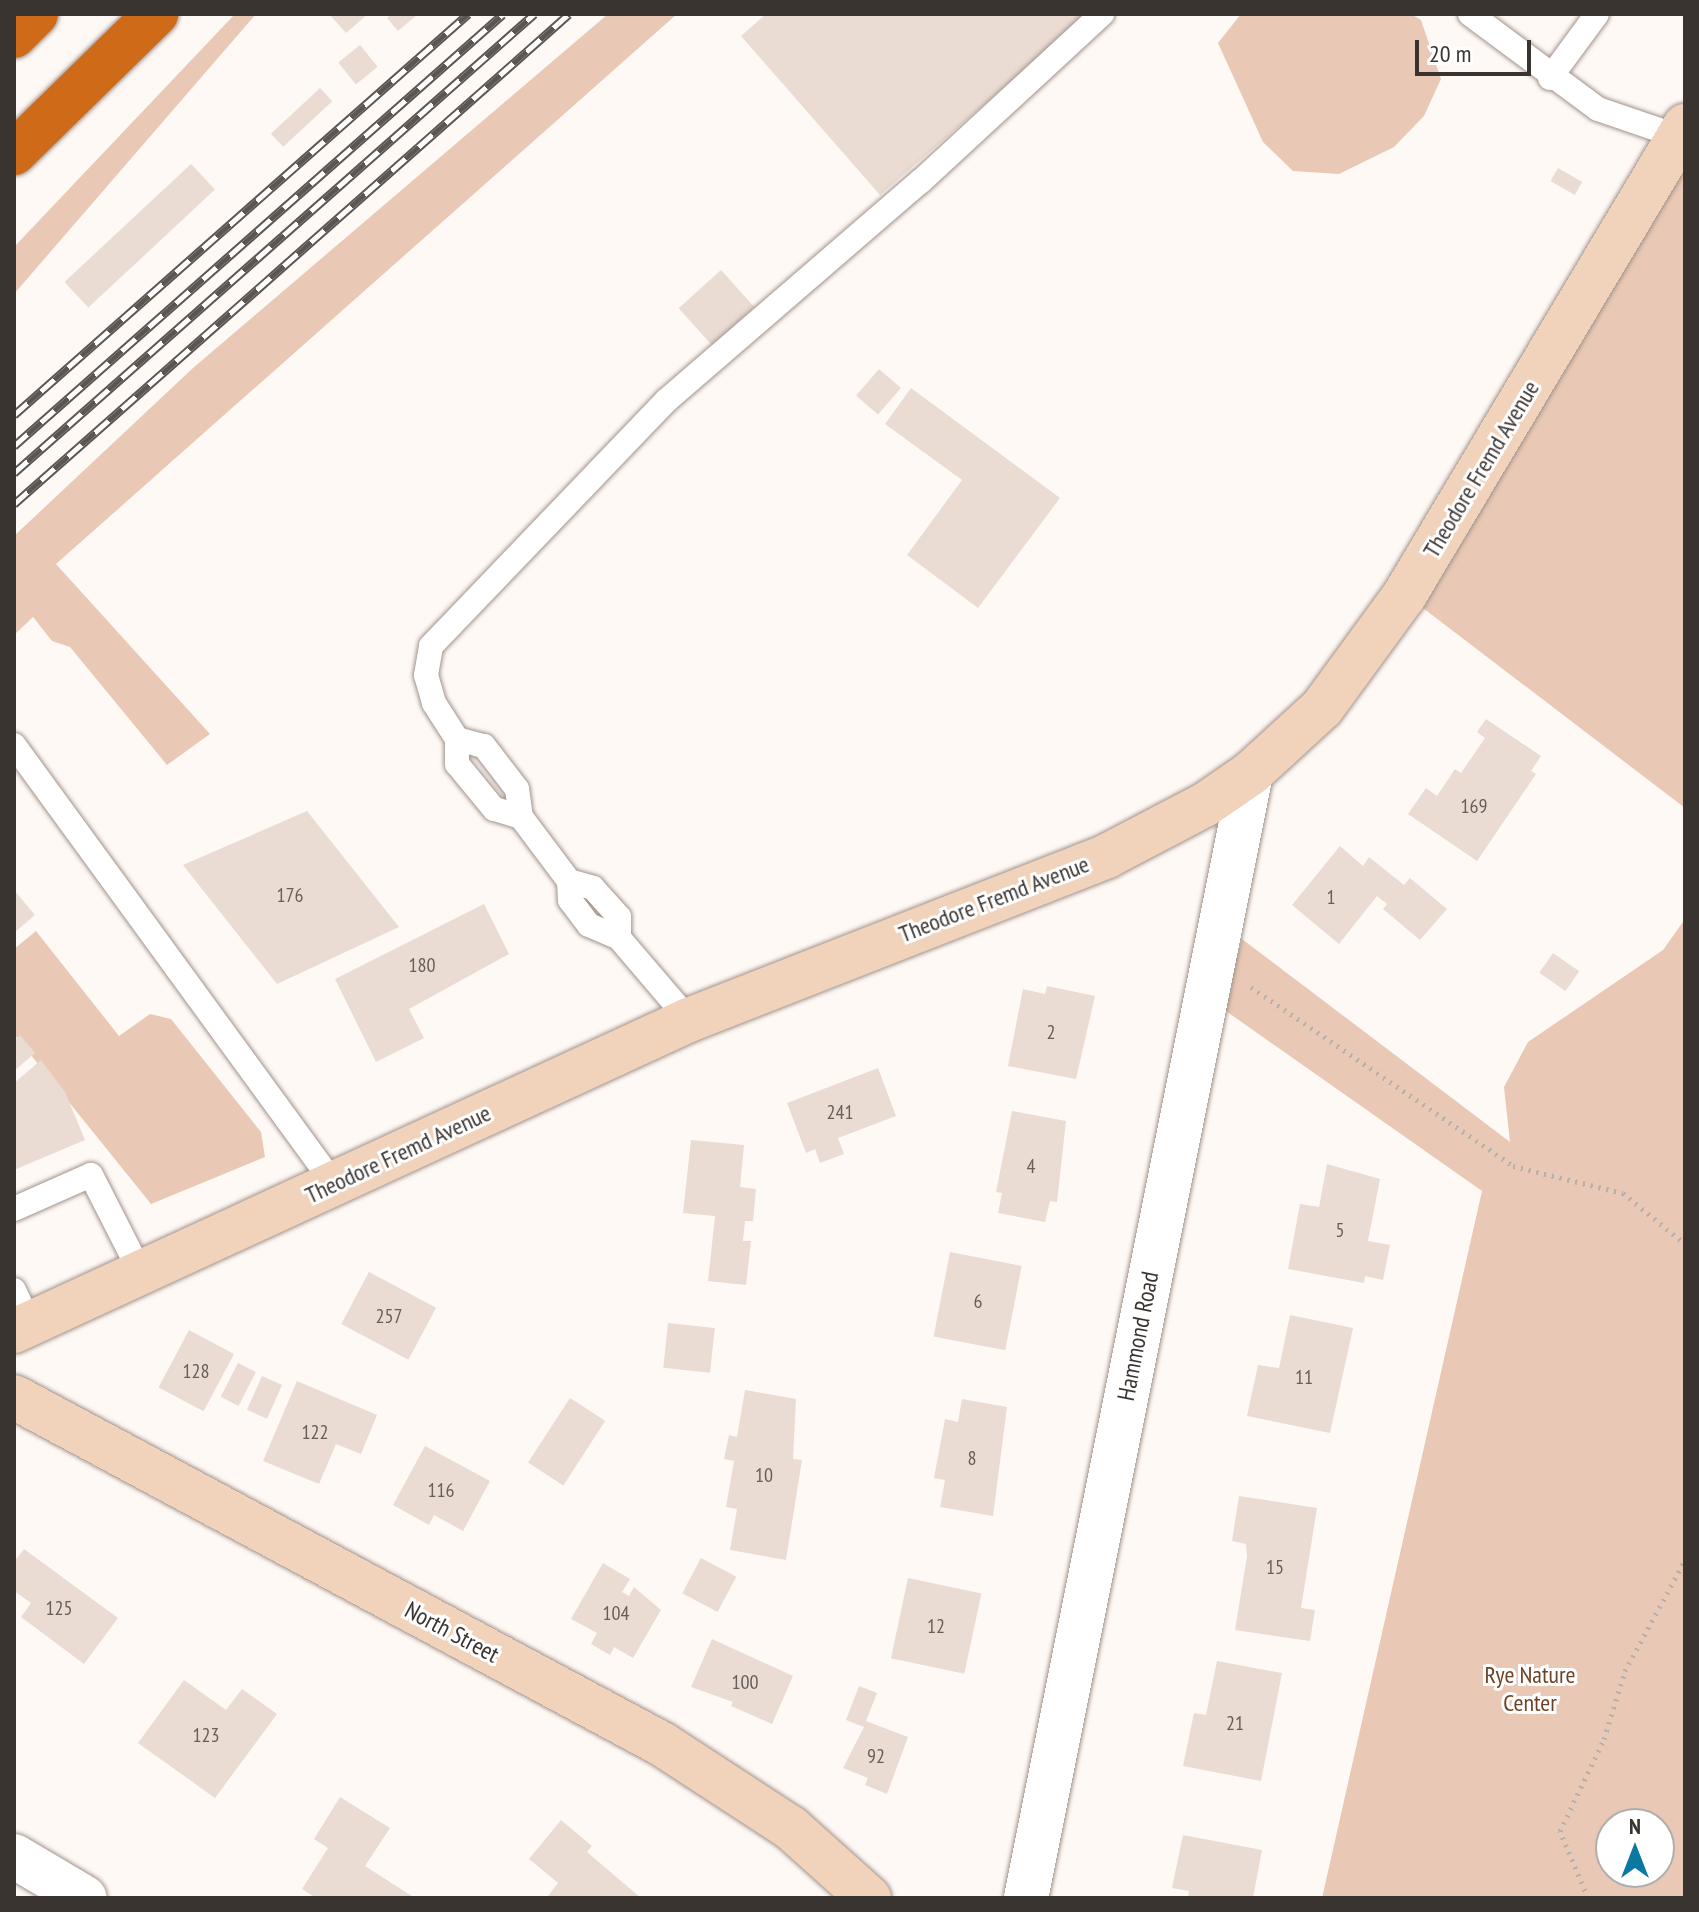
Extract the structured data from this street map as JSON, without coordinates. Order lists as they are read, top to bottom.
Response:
{
  "streets": {
    "street": ["Theodore Fremd Avenue", "Hammond Road", "North Street"]
  },
  "crossings": [
    ["Theodore Fremd Avenue", "Hammond Road"]
  ],
  "parks": ["Rye Nature Center"],
  "house_numbers": [
    "169",
    "176",
    "1",
    "180",
    "2",
    "241",
    "4",
    "5",
    "6",
    "257",
    "128",
    "11",
    "122",
    "8",
    "10",
    "116",
    "15",
    "125",
    "104",
    "12",
    "100",
    "21",
    "123",
    "92"
  ],
  "scale_bar": "20 m",
  "north": "top"
}
